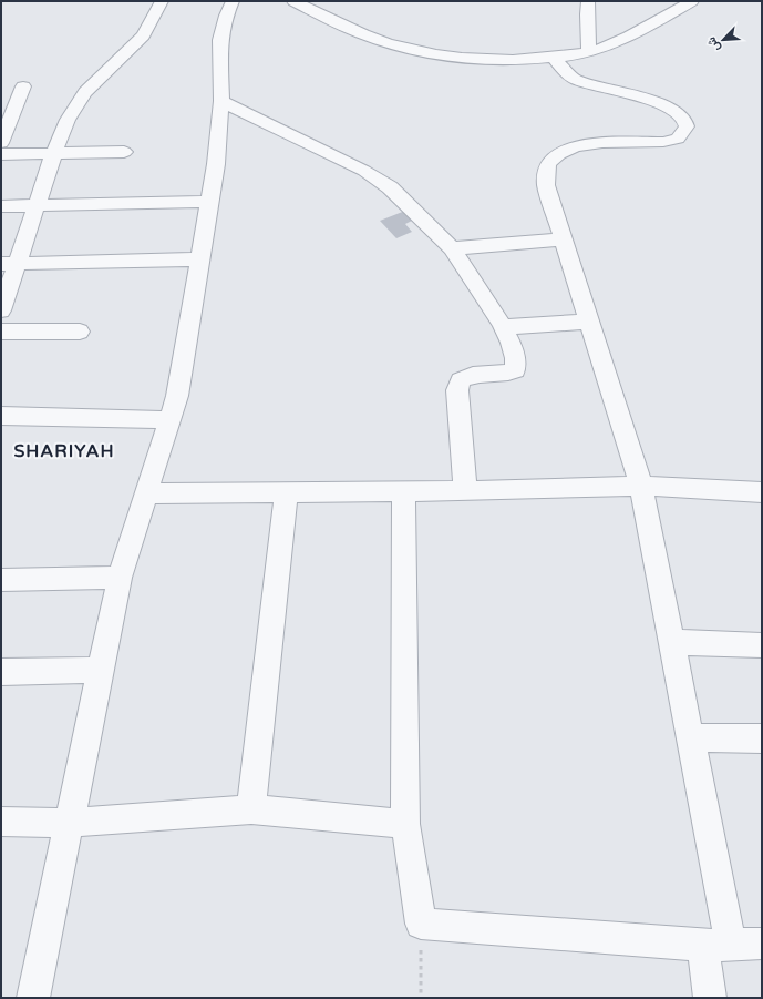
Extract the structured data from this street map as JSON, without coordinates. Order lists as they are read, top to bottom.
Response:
{
  "districts": ["SHARIYAH"],
  "north": "bottom left"
}
